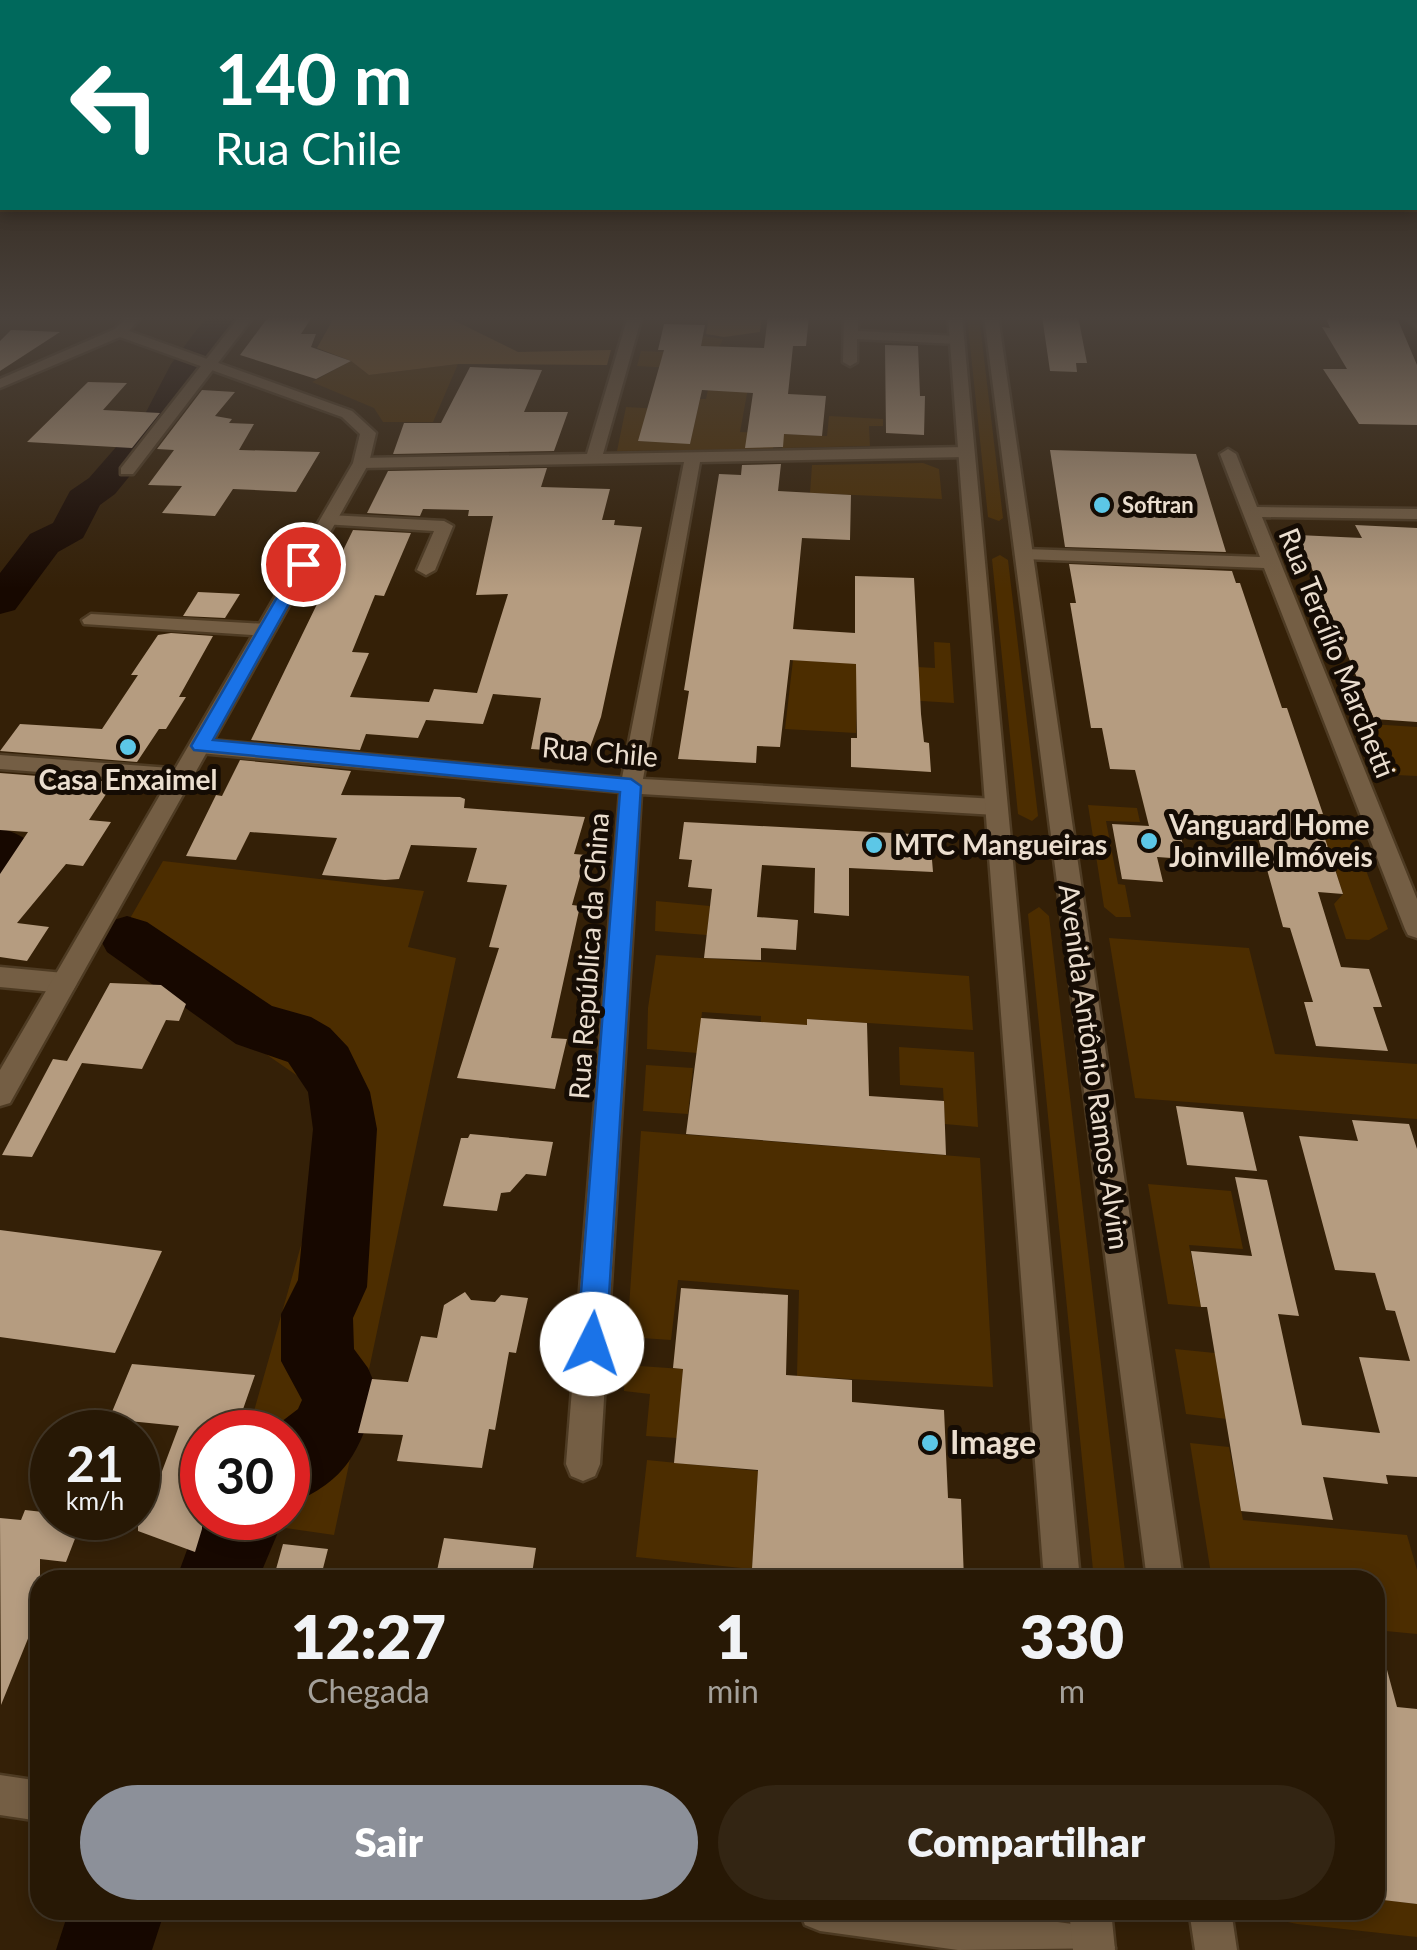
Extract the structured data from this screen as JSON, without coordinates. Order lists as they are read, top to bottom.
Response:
{
  "streets": {
    "street": [
      "Rua Tercílio Marchetti",
      "Rua Chile",
      "Rua República da China",
      "Avenida Antônio Ramos Alvim"
    ]
  },
  "crossings": [
    ["Rua Chile", "Rua República da China"]
  ],
  "places": [
    "Softran",
    "Casa Enxaimel",
    "Vanguard Home Joinville Imóveis",
    "MTC Mangueiras",
    "Image"
  ],
  "page": {
    "turn": ["140 m", "Rua Chile"],
    "speed": "21 km/h",
    "limit": "30",
    "eta": [
      "12:27",
      "Chegada",
      "1",
      "min",
      "330",
      "m"
    ],
    "buttons": ["Sair", "Compartilhar"]
  }
}
